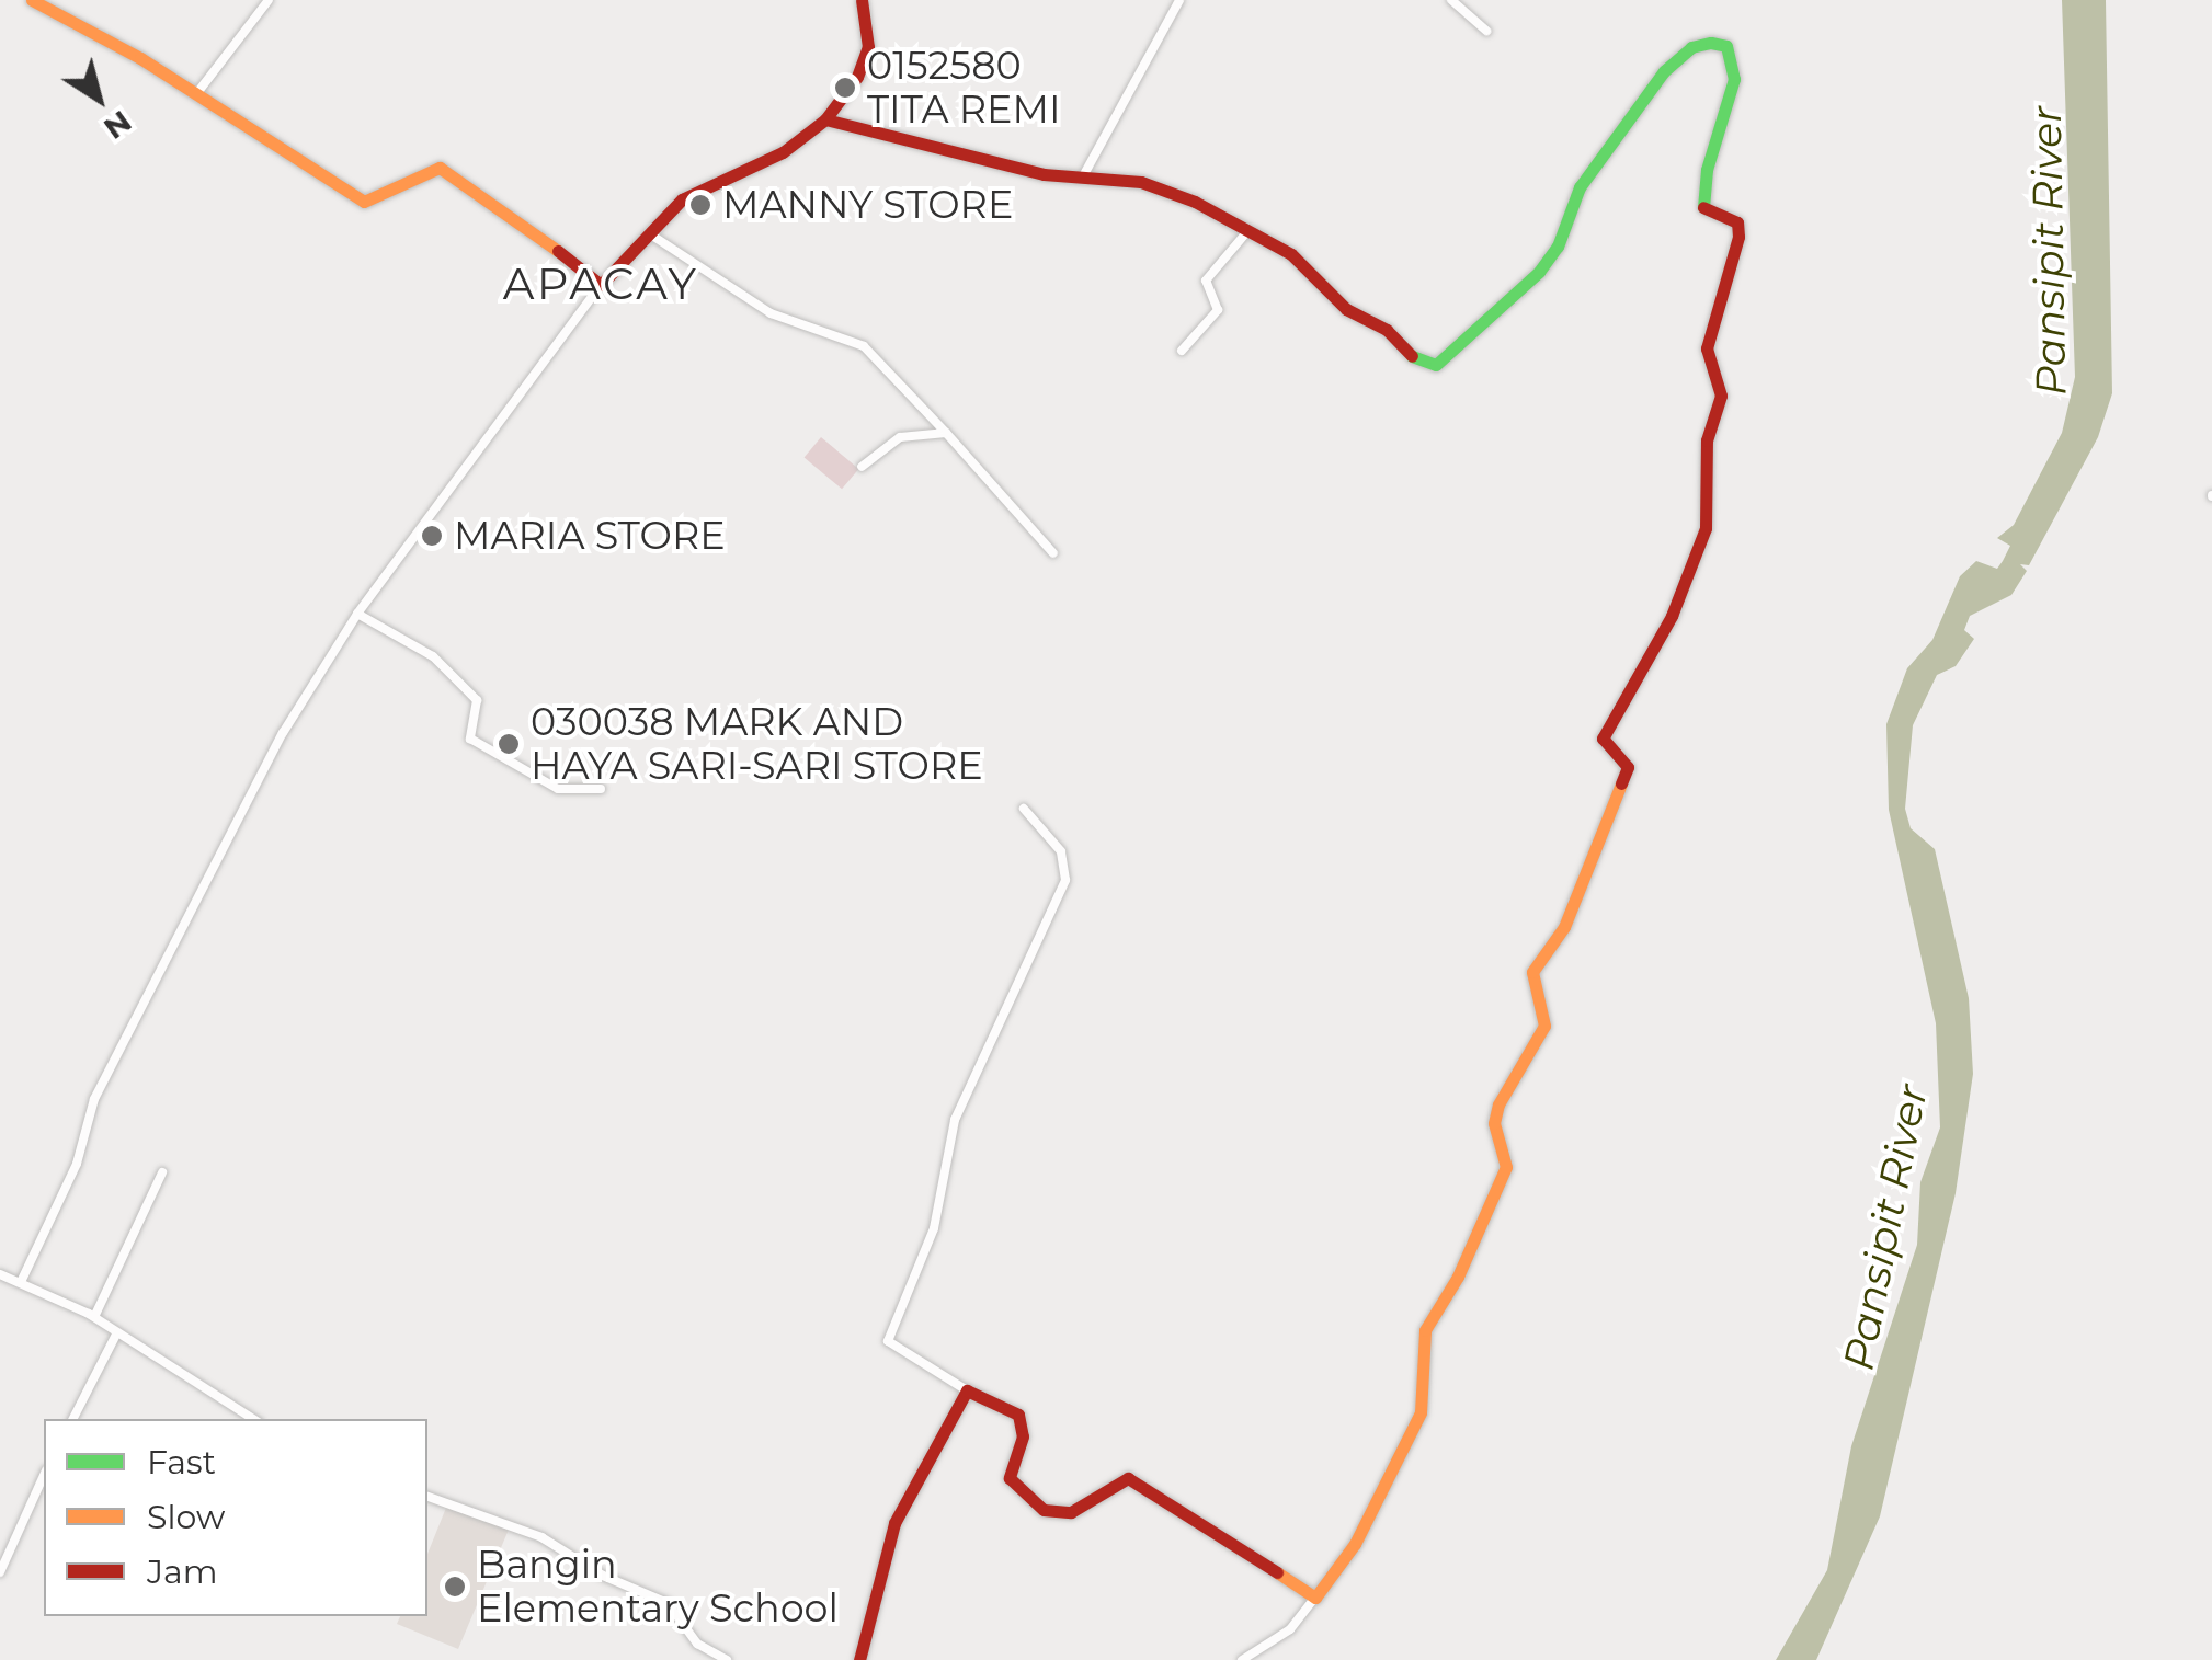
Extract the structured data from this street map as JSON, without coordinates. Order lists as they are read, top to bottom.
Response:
{
  "districts": ["APACAY"],
  "water": ["Pansipit River"],
  "places": [
    "0152580 TITA REMI",
    "MANNY STORE",
    "MARIA STORE",
    "030038 MARK AND HAYA SARI-SARI STORE",
    "Bangin Elementary School"
  ],
  "legend": ["Fast", "Slow", "Jam"],
  "north": "bottom right"
}
